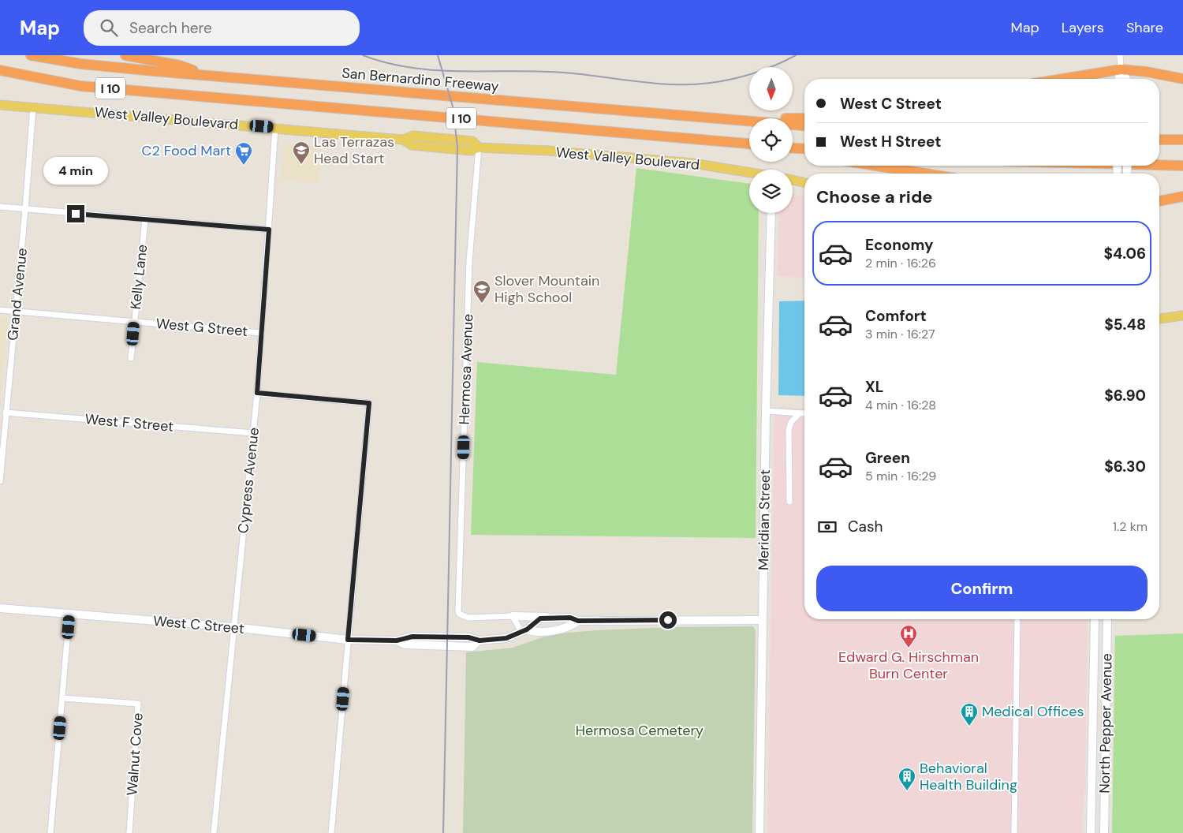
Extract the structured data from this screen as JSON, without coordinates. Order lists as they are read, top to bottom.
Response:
{
  "streets": {
    "highway": ["San Bernardino Freeway", "I 10"],
    "main road": ["West Valley Boulevard"],
    "street": [
      "Kelly Lane",
      "Grand Avenue",
      "West G Street",
      "Hermosa Avenue",
      "West F Street",
      "Cypress Avenue",
      "Meridian Street",
      "West C Street",
      "North Pepper Avenue",
      "Walnut Cove"
    ]
  },
  "crossings": [
    ["West Valley Boulevard", "Grand Avenue"],
    ["West Valley Boulevard", "Hermosa Avenue"],
    ["West Valley Boulevard", "Cypress Avenue"],
    ["Kelly Lane", "West G Street"],
    ["Grand Avenue", "West G Street"],
    ["Grand Avenue", "West F Street"],
    ["West G Street", "Cypress Avenue"],
    ["West F Street", "Cypress Avenue"],
    ["Cypress Avenue", "West C Street"],
    ["Meridian Street", "West C Street"]
  ],
  "parks": ["Hermosa Cemetery"],
  "places": {
    "school or university": ["Las Terrazas Head Start", "Slover Mountain High School"],
    "supermarket": ["C2 Food Mart"],
    "hospital": ["Edward G. Hirschman Burn Center"],
    "building": ["Medical Offices", "Behavioral Health Building"]
  },
  "north": "bottom",
  "page": {
    "header": "Map",
    "search": "Search here",
    "nav": ["Map", "Layers", "Share"],
    "banner": ["West C Street", "West H Street"],
    "bubble": "4 min",
    "heading": "Choose a ride",
    "list": [
      {
        "name": "Economy",
        "note": "2 min · 16:26",
        "value": "$4.06"
      },
      {
        "name": "Comfort",
        "note": "3 min · 16:27",
        "value": "$5.48"
      },
      {
        "name": "XL",
        "note": "4 min · 16:28",
        "value": "$6.90"
      },
      {
        "name": "Green",
        "note": "5 min · 16:29",
        "value": "$6.30"
      }
    ],
    "pay": ["Cash", "1.2 km"],
    "buttons": "Confirm"
  }
}
